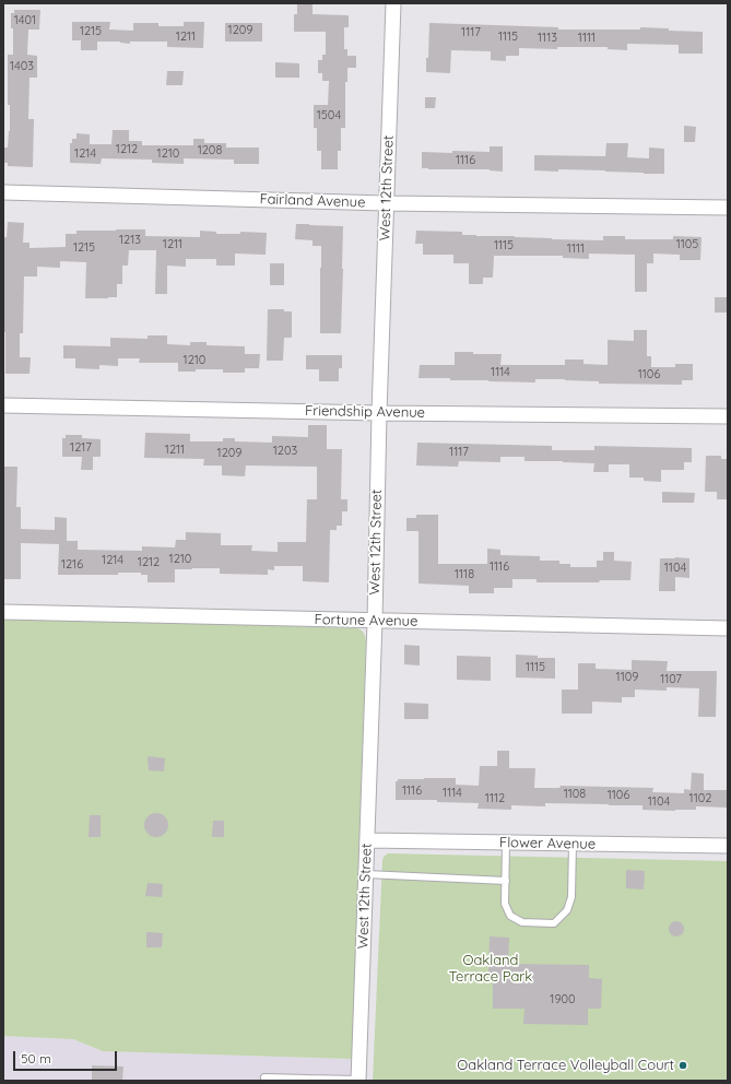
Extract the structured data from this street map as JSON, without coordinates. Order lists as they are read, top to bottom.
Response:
{
  "streets": {
    "street": [
      "West 12th Street",
      "Fairland Avenue",
      "Friendship Avenue",
      "Fortune Avenue",
      "Flower Avenue"
    ]
  },
  "crossings": [
    ["West 12th Street", "Fairland Avenue"],
    ["West 12th Street", "Friendship Avenue"],
    ["West 12th Street", "Fortune Avenue"],
    ["West 12th Street", "Flower Avenue"]
  ],
  "parks": ["Oakland Terrace Park"],
  "places": ["Oakland Terrace Volleyball Court"],
  "house_numbers": [
    "1401",
    "1209",
    "1215",
    "1117",
    "1211",
    "1115",
    "1113",
    "1111",
    "1403",
    "1504",
    "1212",
    "1208",
    "1214",
    "1210",
    "1116",
    "1213",
    "1211",
    "1105",
    "1115",
    "1215",
    "1111",
    "1210",
    "1114",
    "1106",
    "1217",
    "1211",
    "1203",
    "1117",
    "1209",
    "1210",
    "1214",
    "1212",
    "1216",
    "1116",
    "1104",
    "1118",
    "1115",
    "1109",
    "1107",
    "1116",
    "1114",
    "1108",
    "1106",
    "1112",
    "1102",
    "1104",
    "1900"
  ],
  "scale_bar": "50 m"
}
